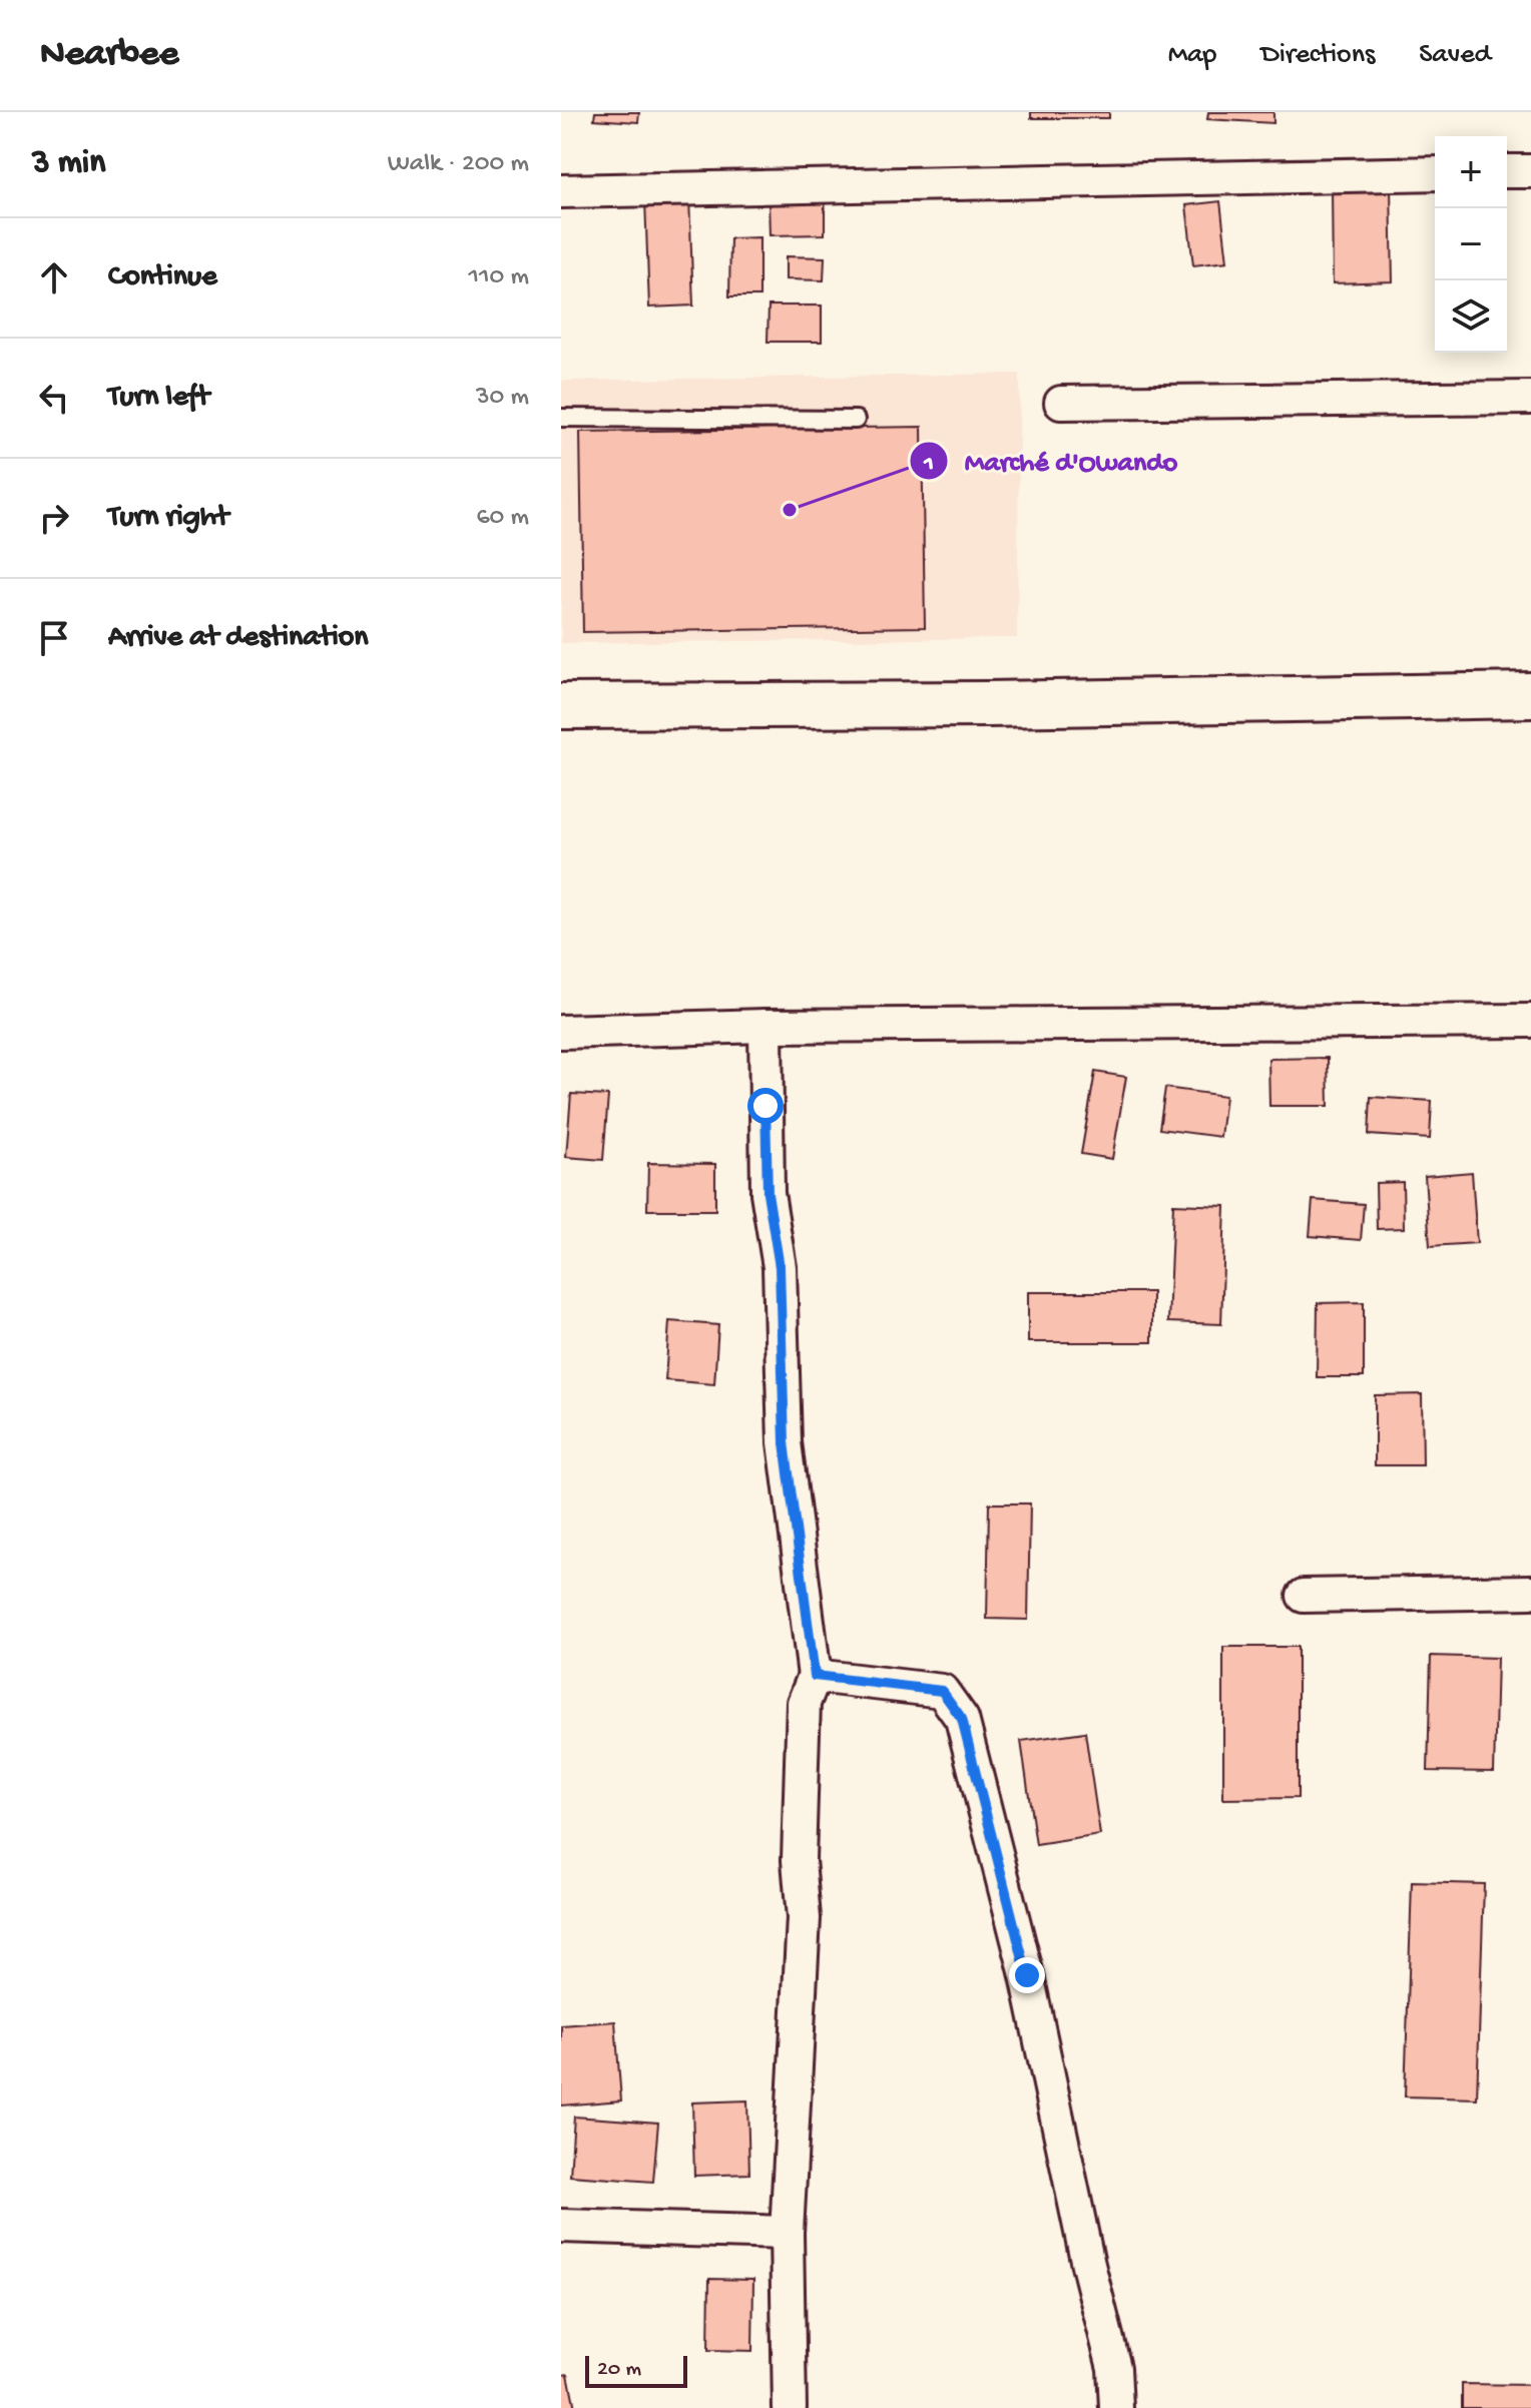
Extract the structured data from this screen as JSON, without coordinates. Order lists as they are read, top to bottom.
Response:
{
  "places": ["Marché d'Owando"],
  "scale_bar": "20 m",
  "page": {
    "header": "Nearbee",
    "nav": ["Map", "Directions", "Saved"],
    "heading": ["3 min", "Walk · 200 m"],
    "map_buttons": ["+", "−"],
    "list": [
      ["Continue", "110 m"],
      ["Turn left", "30 m"],
      ["Turn right", "60 m"],
      "Arrive at destination"
    ],
    "scale": "20 m"
  }
}
